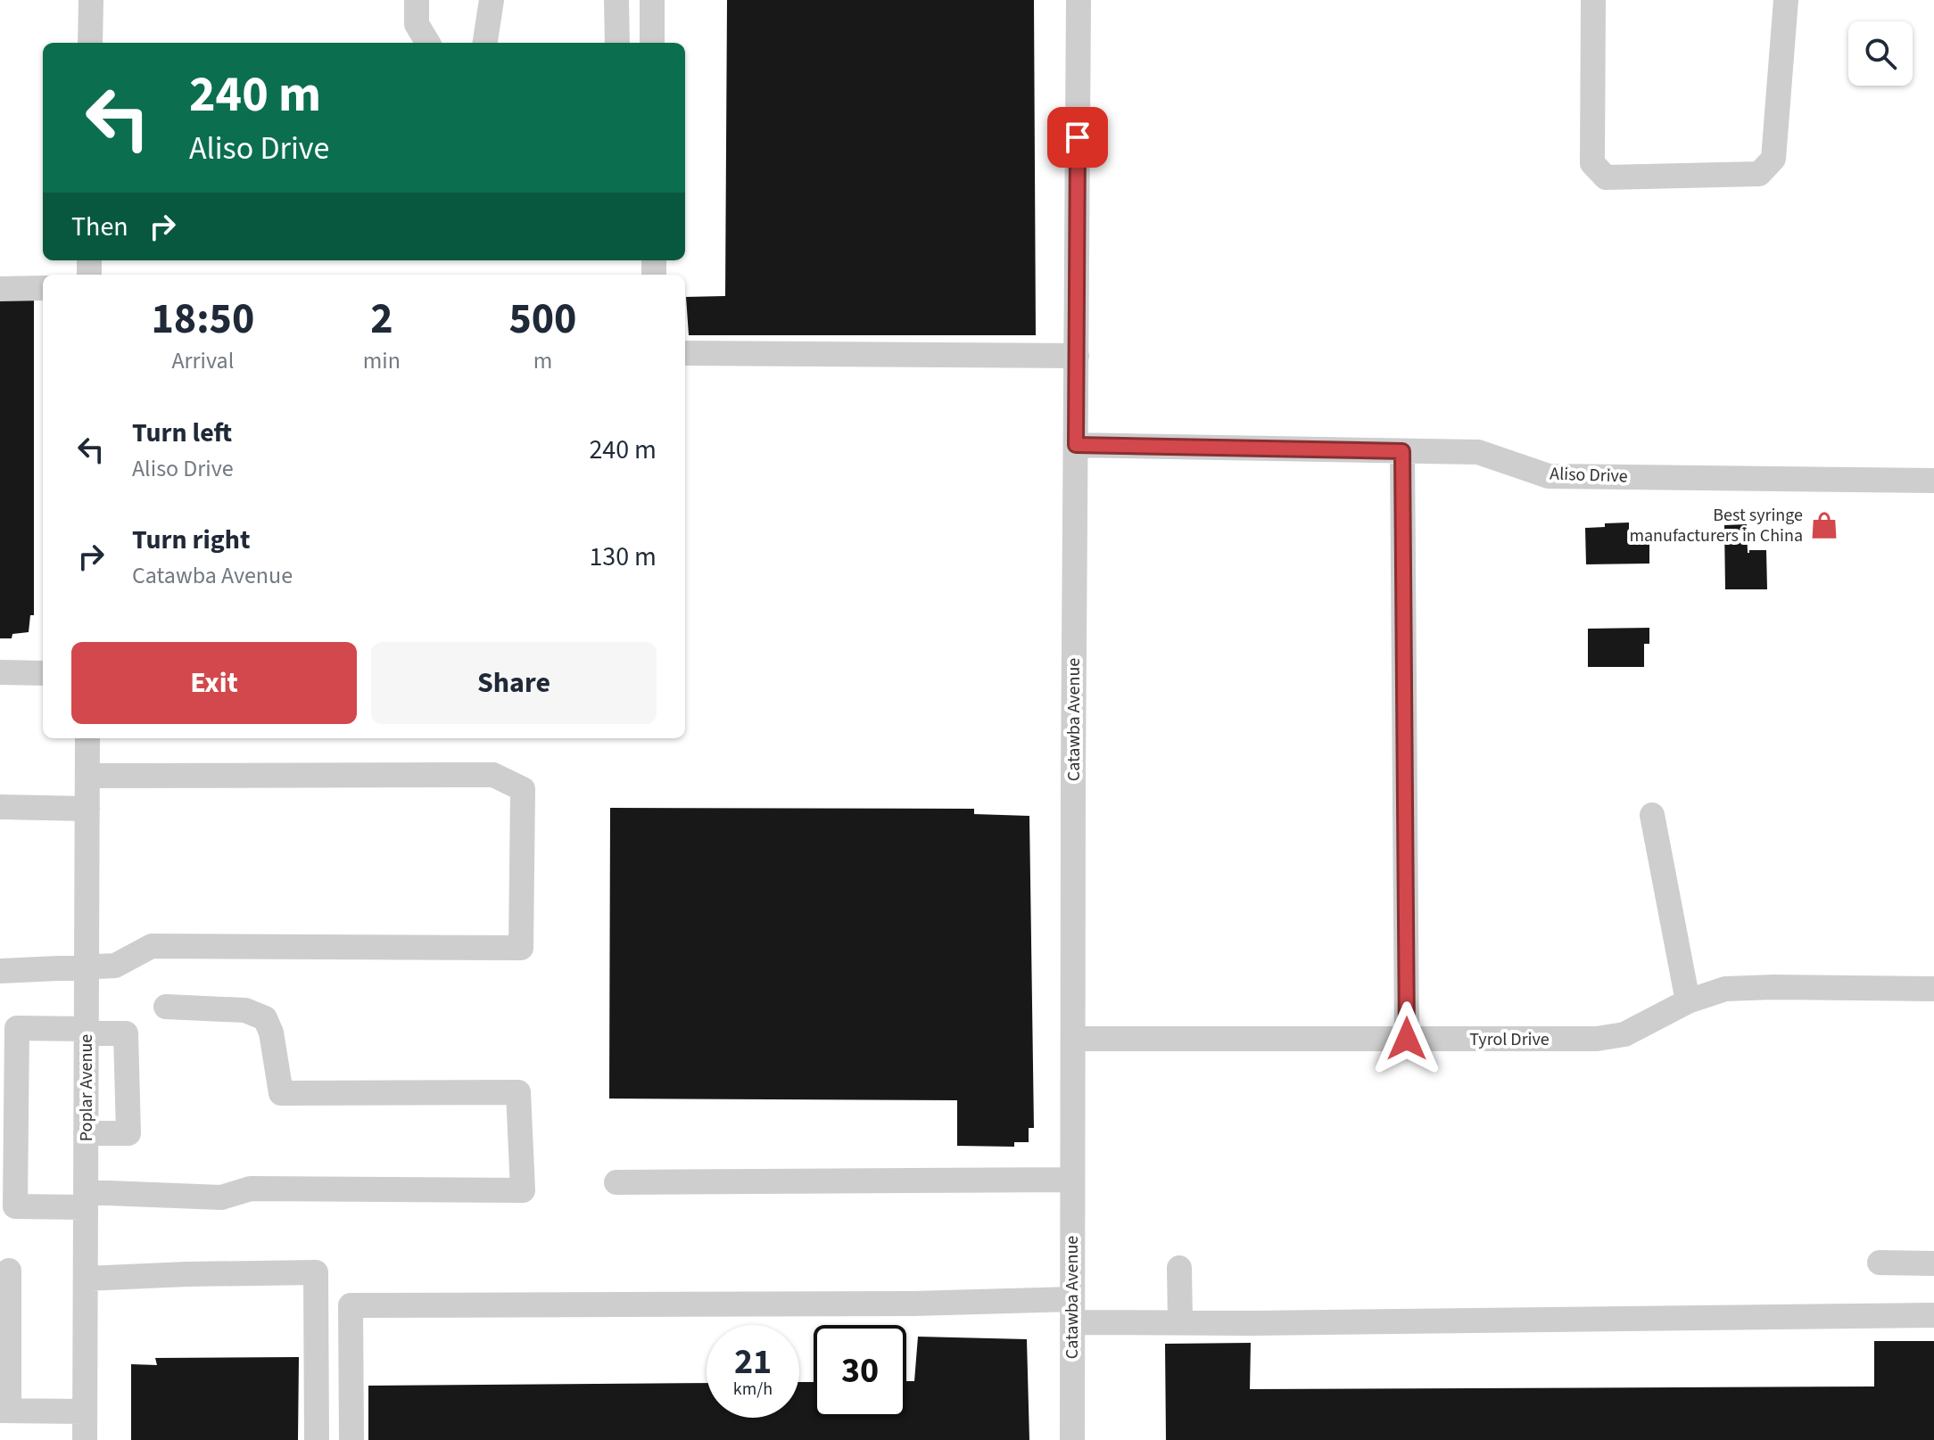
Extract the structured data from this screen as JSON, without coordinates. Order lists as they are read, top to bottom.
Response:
{
  "streets": {
    "street": [
      "Aliso Drive",
      "Catawba Avenue",
      "Tyrol Drive",
      "Poplar Avenue"
    ]
  },
  "crossings": [
    ["Aliso Drive", "Catawba Avenue"],
    ["Catawba Avenue", "Tyrol Drive"]
  ],
  "places": {
    "shop": ["Best syringe manufacturers in China"]
  },
  "page": {
    "turn": ["240 m", "Aliso Drive"],
    "then": "Then",
    "eta": [
      "18:50",
      "Arrival",
      "2",
      "min",
      "500",
      "m"
    ],
    "list": [
      {
        "name": "Turn left",
        "note": "Aliso Drive",
        "value": "240 m"
      },
      {
        "name": "Turn right",
        "note": "Catawba Avenue",
        "value": "130 m"
      }
    ],
    "buttons": ["Exit", "Share"],
    "speed": "21 km/h",
    "limit": "30"
  }
}
